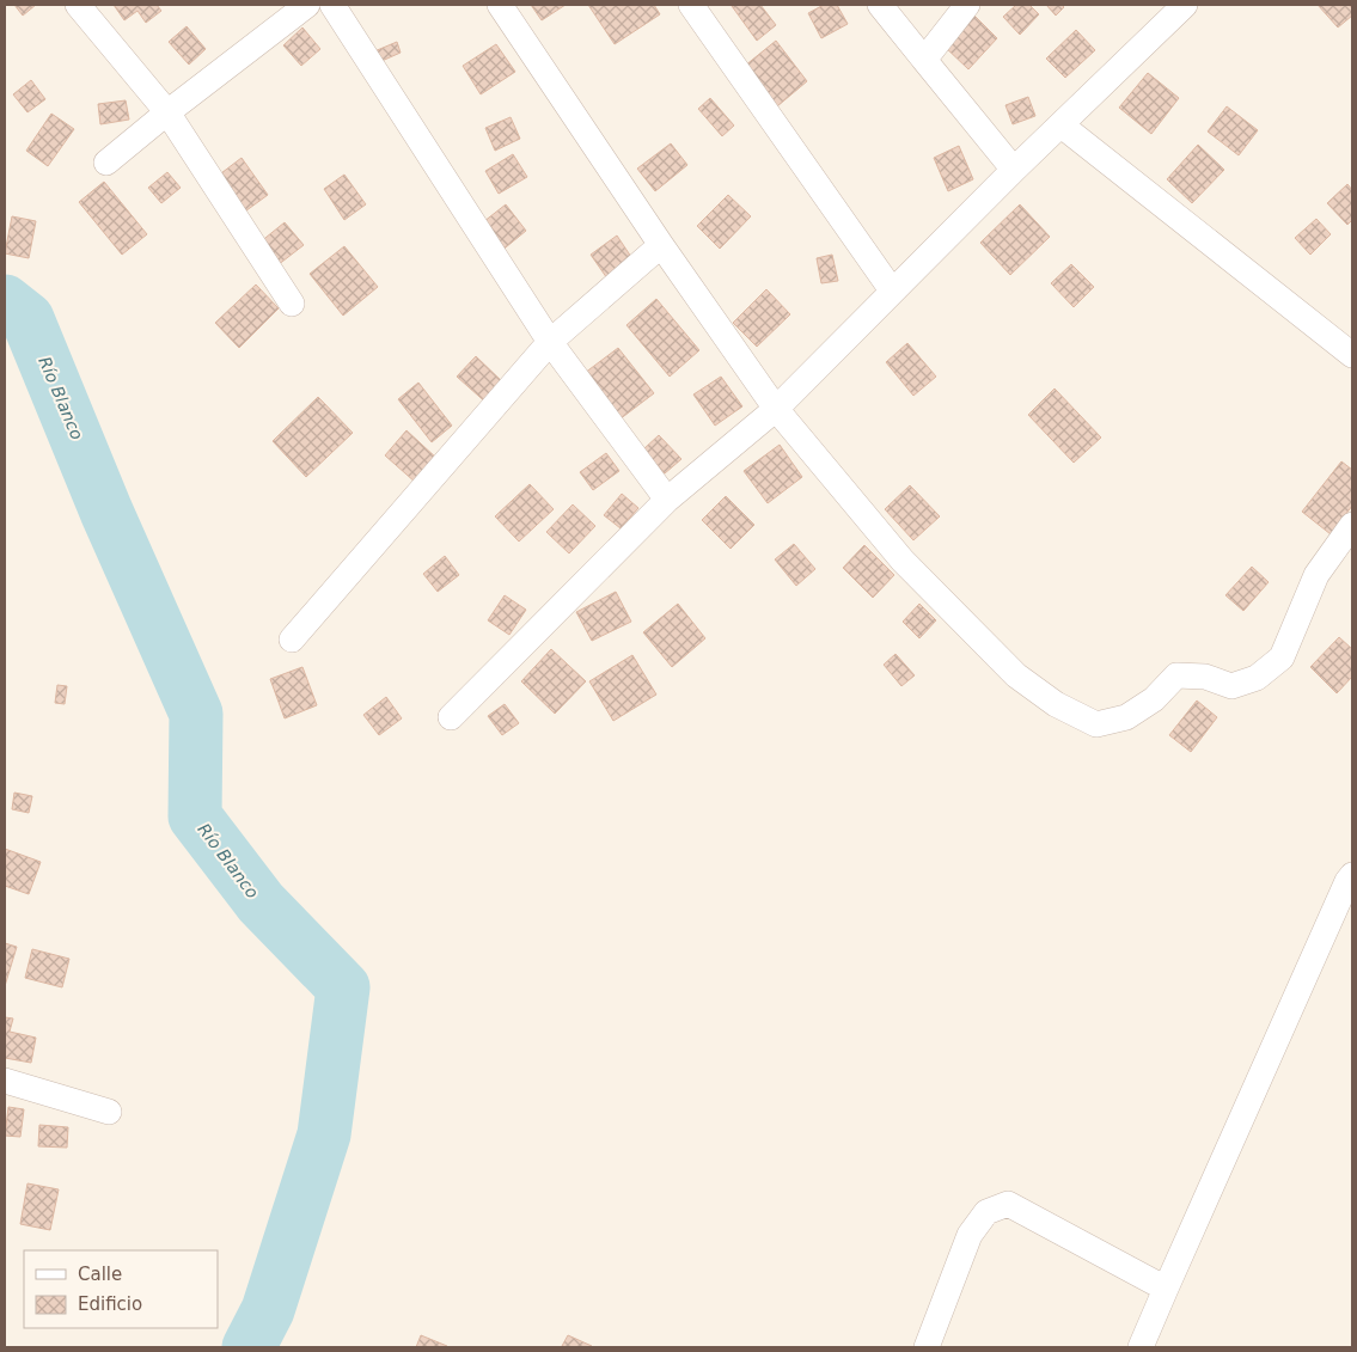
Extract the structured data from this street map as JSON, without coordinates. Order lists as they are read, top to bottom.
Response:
{
  "water": ["Río Blanco"],
  "legend": ["Calle", "Edificio"]
}
